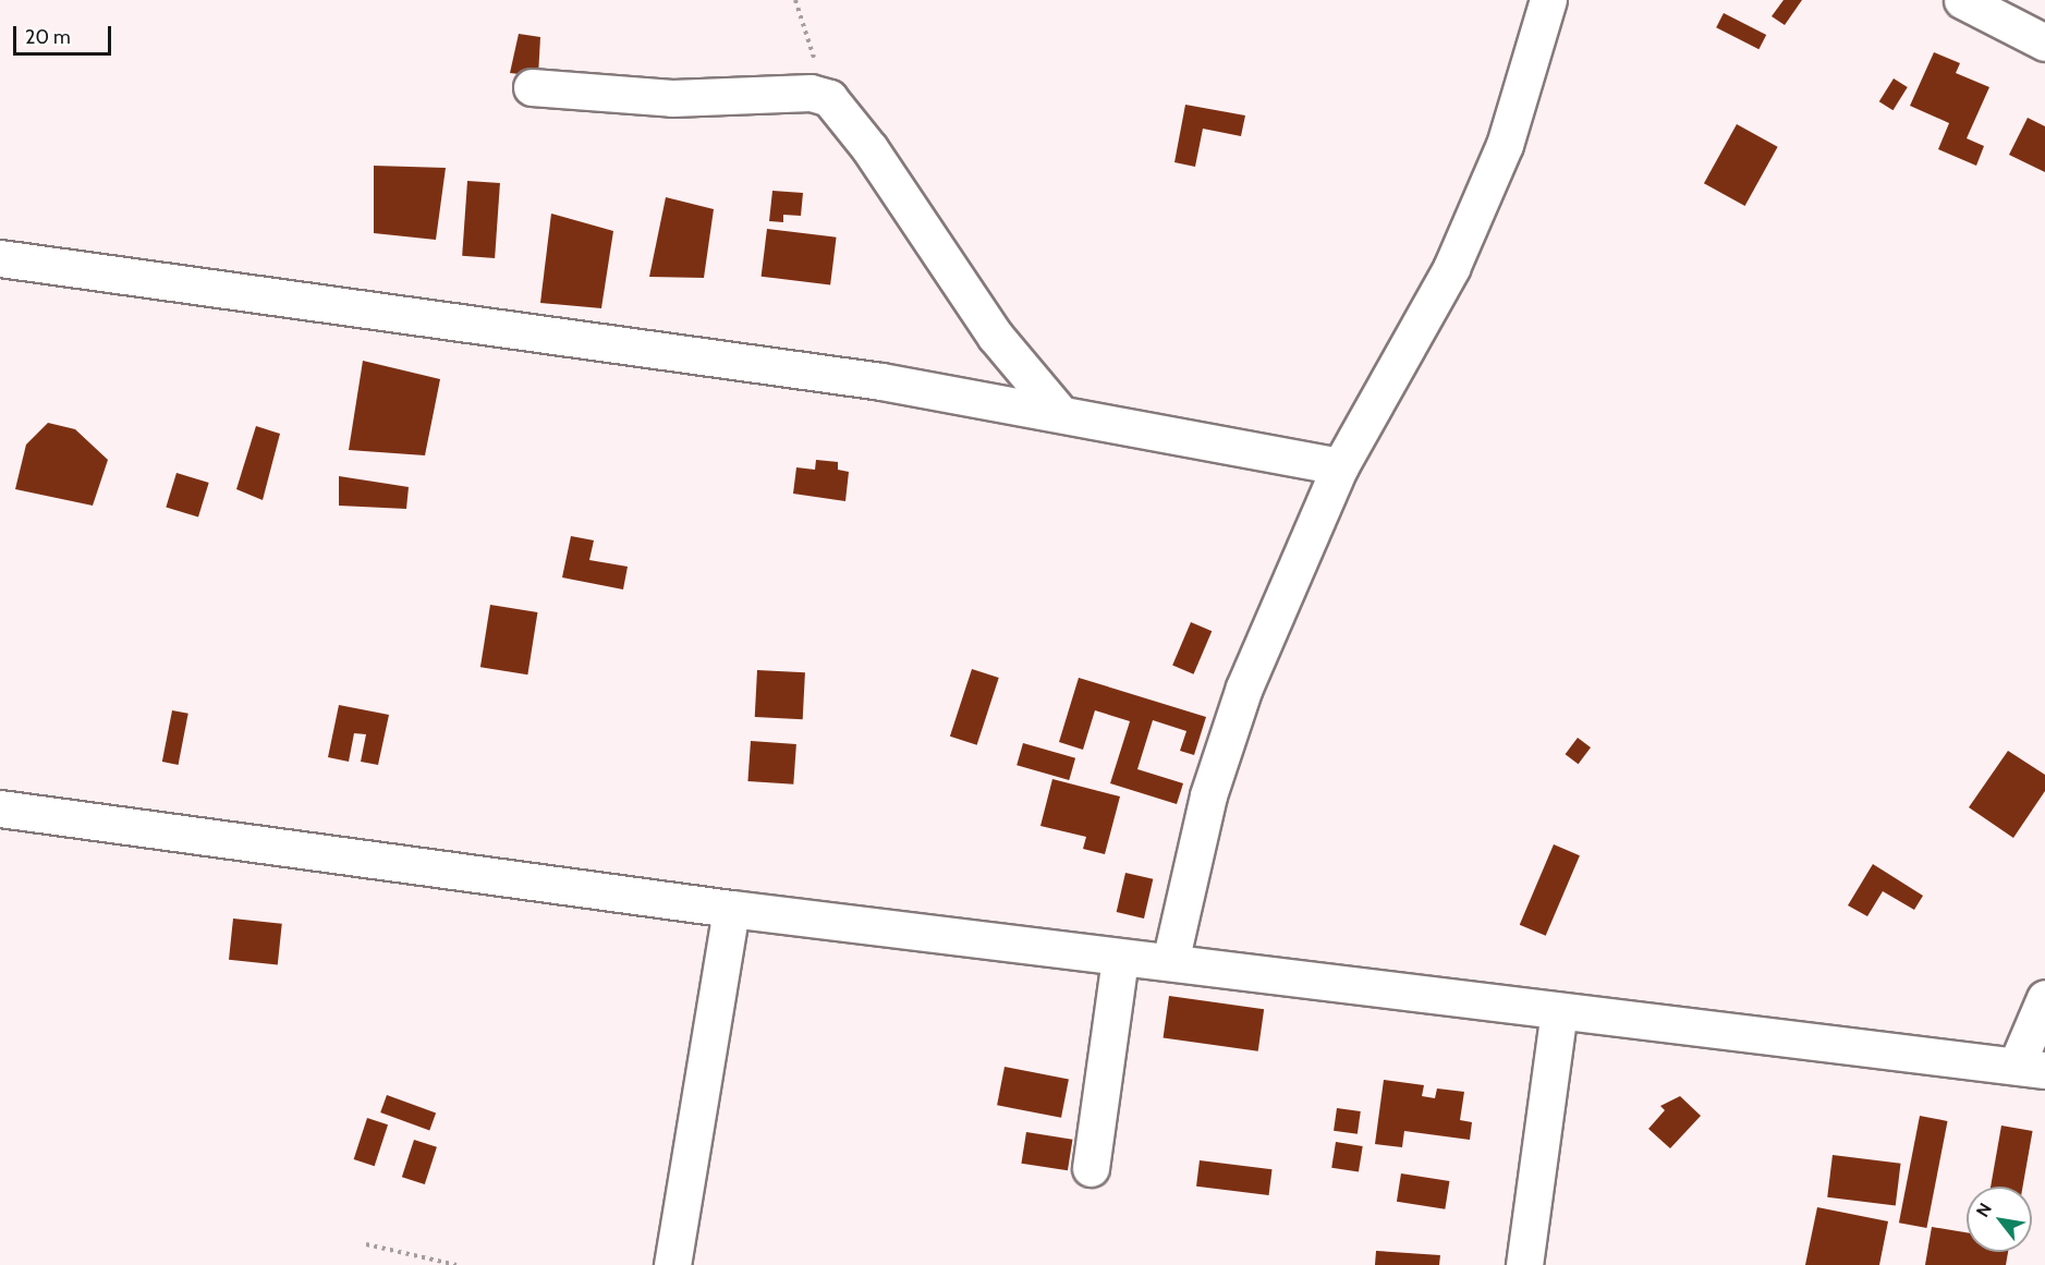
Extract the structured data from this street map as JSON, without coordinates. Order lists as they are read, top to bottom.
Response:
{
  "scale_bar": "20 m",
  "north": "top left"
}
